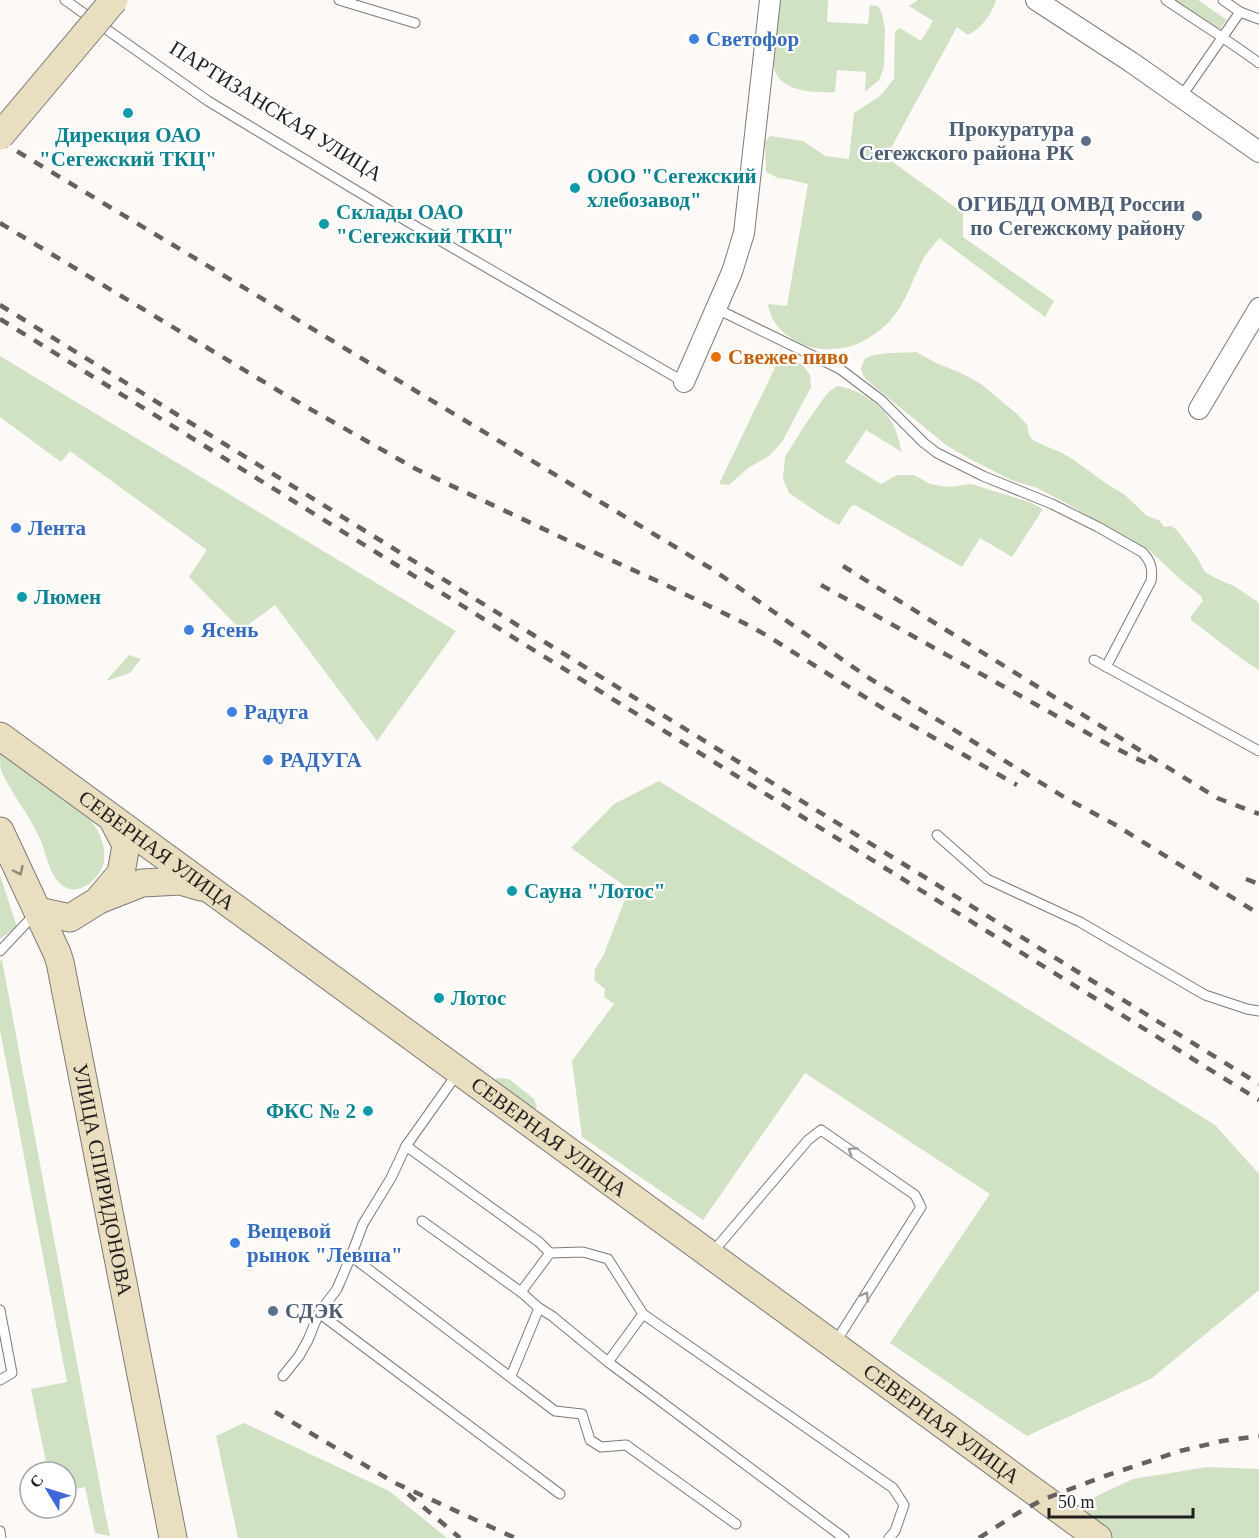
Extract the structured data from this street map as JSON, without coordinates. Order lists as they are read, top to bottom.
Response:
{
  "streets": {
    "street": ["ПАРТИЗАНСКАЯ УЛИЦА", "СЕВЕРНАЯ УЛИЦА", "УЛИЦА СПИРИДОНОВА"]
  },
  "places": [
    "Светофор",
    "Дирекция ОАО \"Сегежский ТКЦ\"",
    "Прокуратура Сегежского района РК",
    "ООО \"Сегежский хлебозавод\"",
    "ОГИБДД ОМВД России по Сегежскому району",
    "Склады ОАО \"Сегежский ТКЦ\"",
    "Свежее пиво",
    "Лента",
    "Люмен",
    "Ясень",
    "Радуга",
    "РАДУГА",
    "Сауна \"Лотос\"",
    "Лотос",
    "ФКС № 2",
    "Вещевой рынок \"Левша\"",
    "СДЭК"
  ],
  "scale_bar": "50 m",
  "north": "top left"
}
